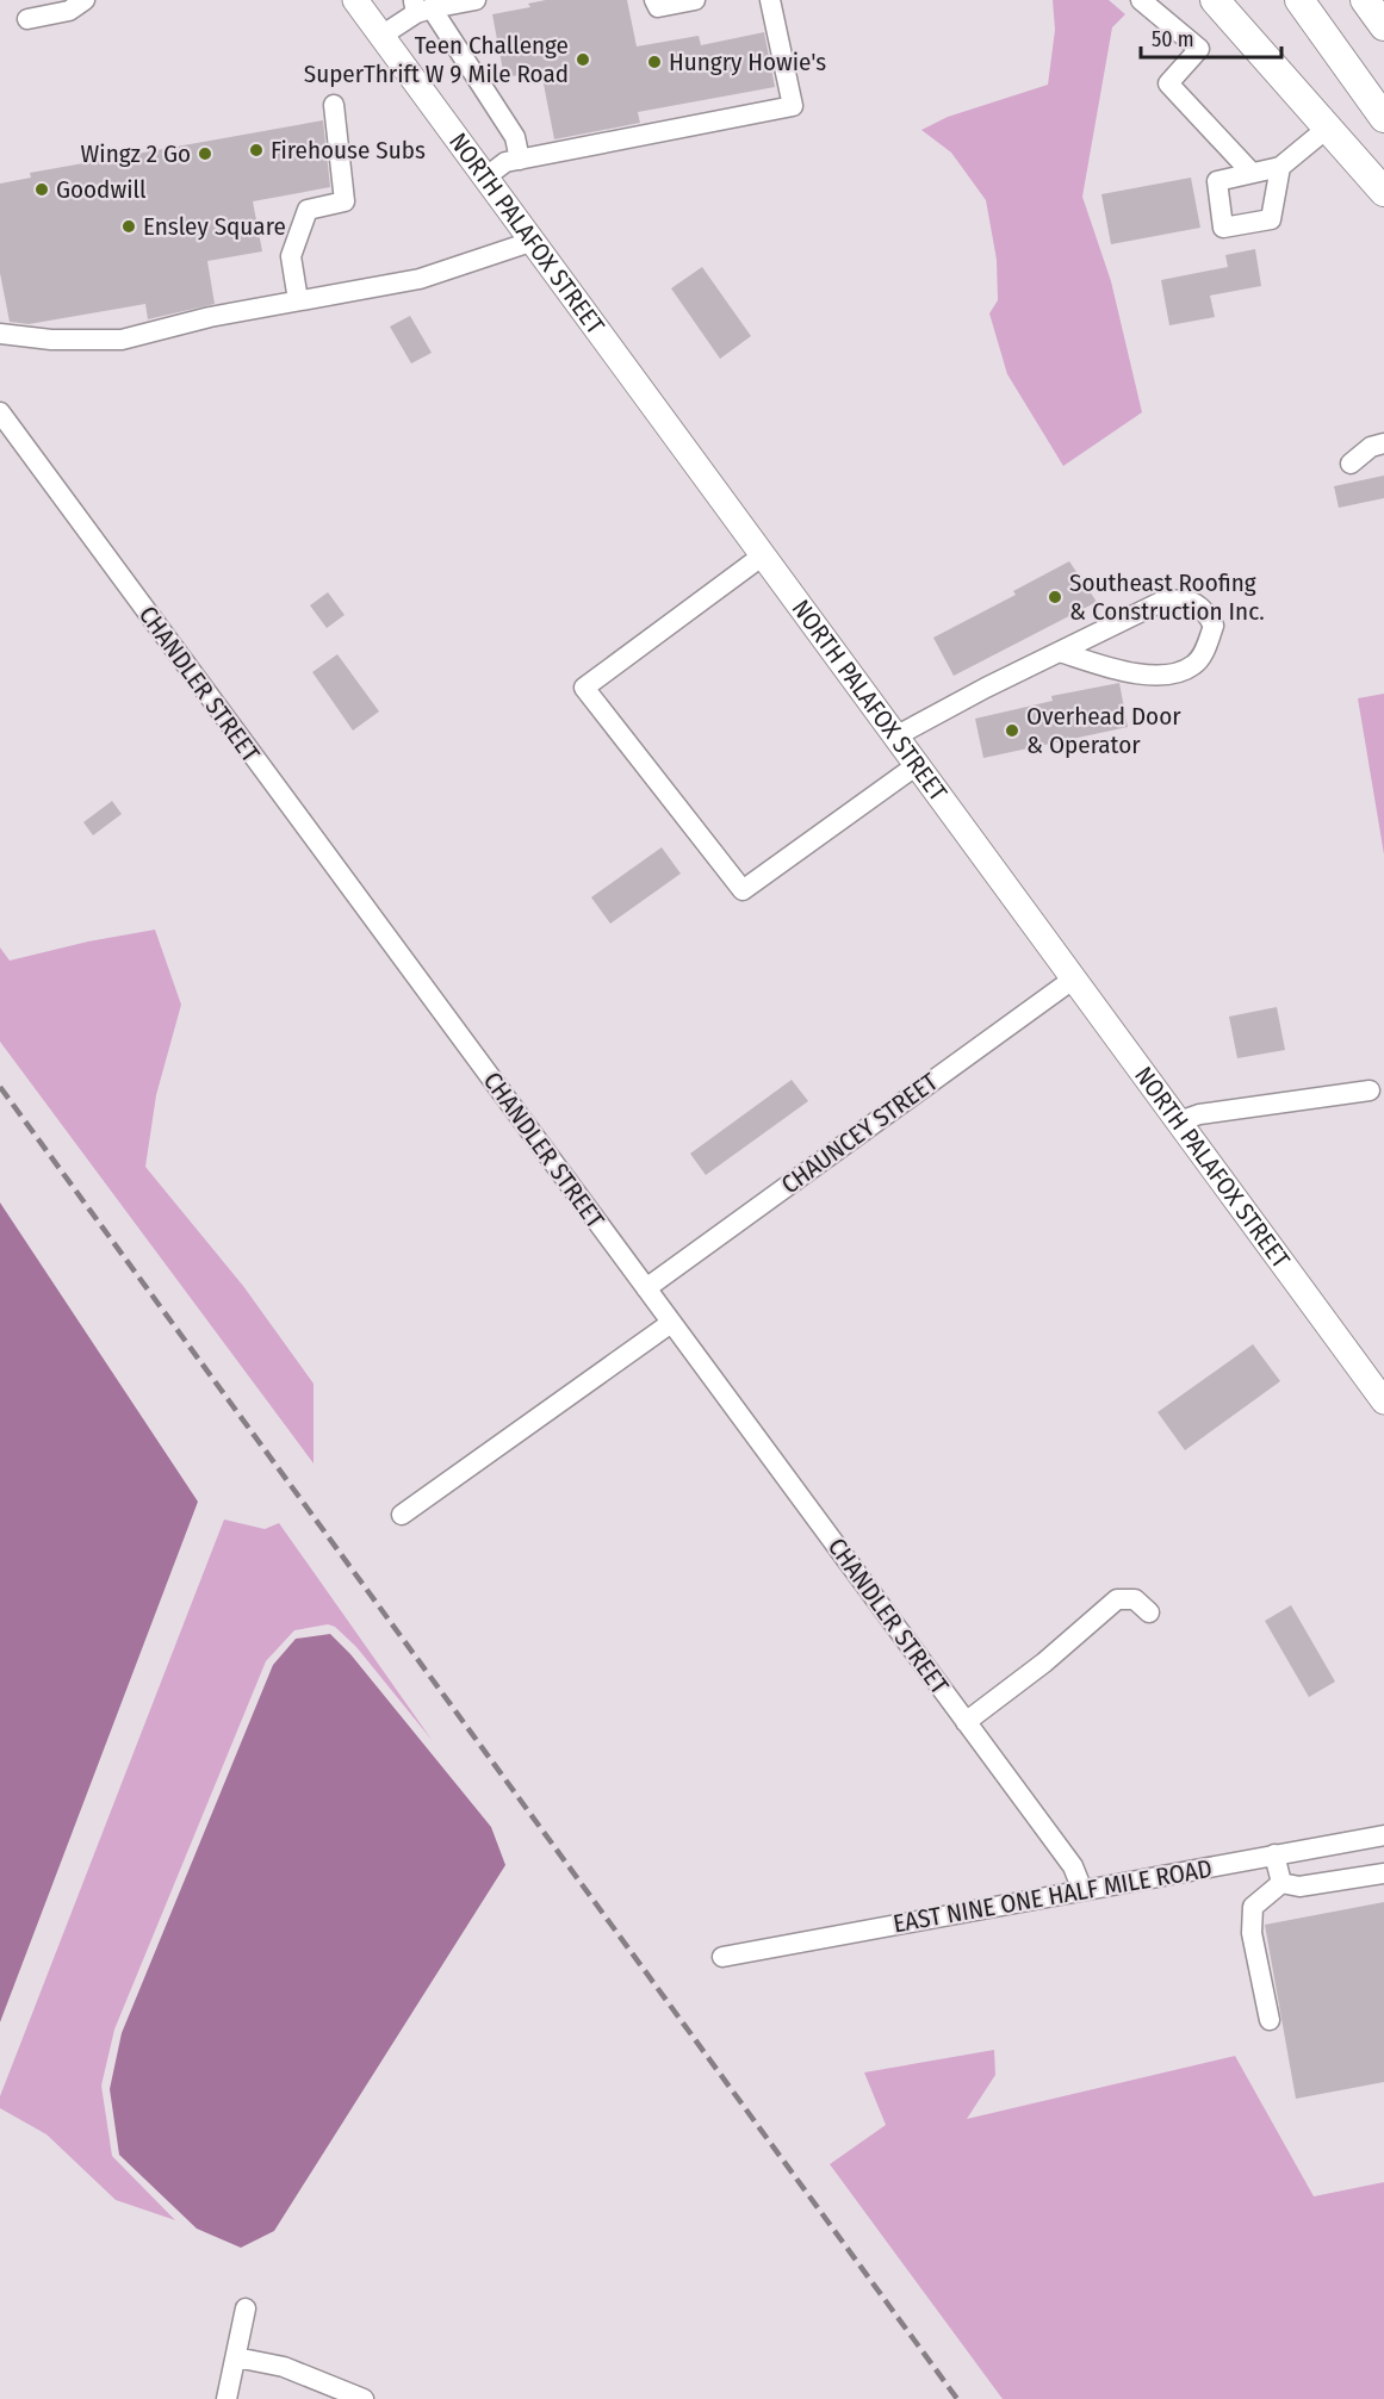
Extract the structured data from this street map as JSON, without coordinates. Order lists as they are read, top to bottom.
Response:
{
  "streets": {
    "main road": ["NORTH PALAFOX STREET"],
    "street": ["CHANDLER STREET", "CHAUNCEY STREET", "EAST NINE ONE HALF MILE ROAD"]
  },
  "crossings": [
    ["NORTH PALAFOX STREET", "CHAUNCEY STREET"],
    ["CHANDLER STREET", "CHAUNCEY STREET"],
    ["CHANDLER STREET", "EAST NINE ONE HALF MILE ROAD"]
  ],
  "places": [
    "Teen Challenge SuperThrift W 9 Mile Road",
    "Hungry Howie's",
    "Firehouse Subs",
    "Wingz 2 Go",
    "Goodwill",
    "Ensley Square",
    "Southeast Roofing & Construction Inc.",
    "Overhead Door & Operator"
  ],
  "scale_bar": "50 m"
}
